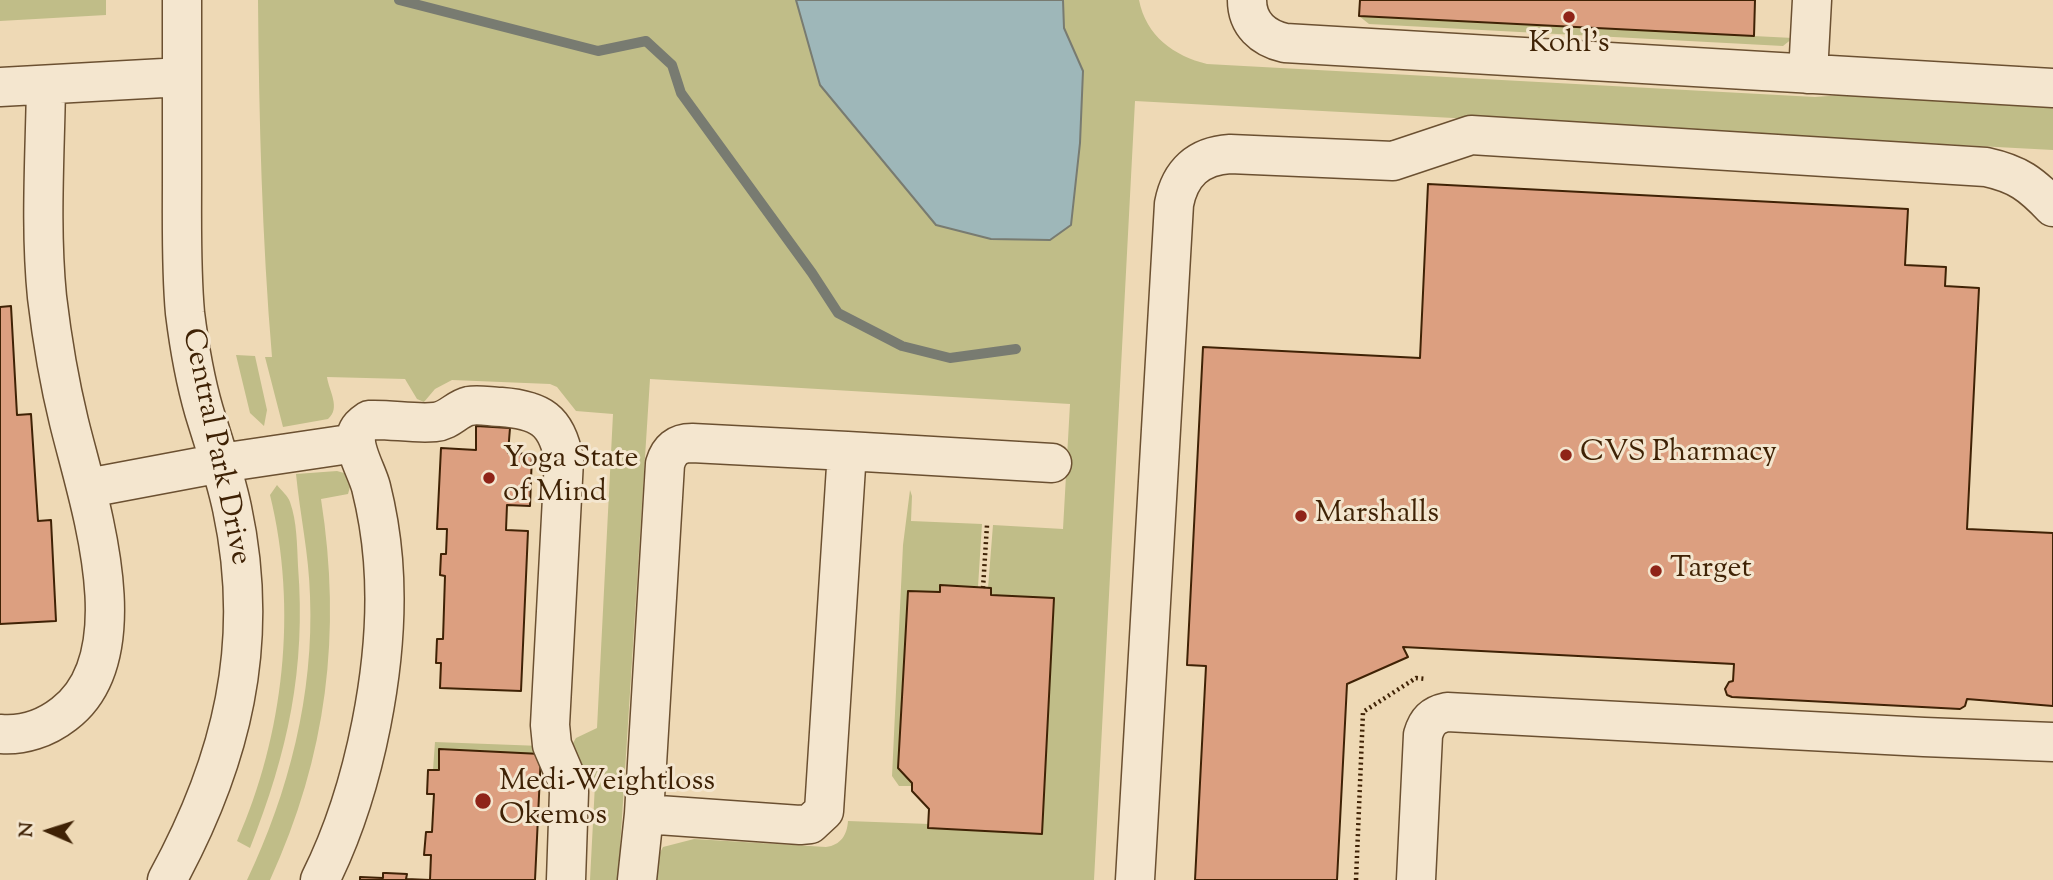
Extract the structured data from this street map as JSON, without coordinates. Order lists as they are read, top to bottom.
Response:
{
  "streets": {
    "street": ["Central Park Drive"]
  },
  "places": [
    "Kohl's",
    "CVS Pharmacy",
    "Yoga State of Mind",
    "Marshalls",
    "Target",
    "Medi-Weightloss Okemos"
  ],
  "north": "left"
}
